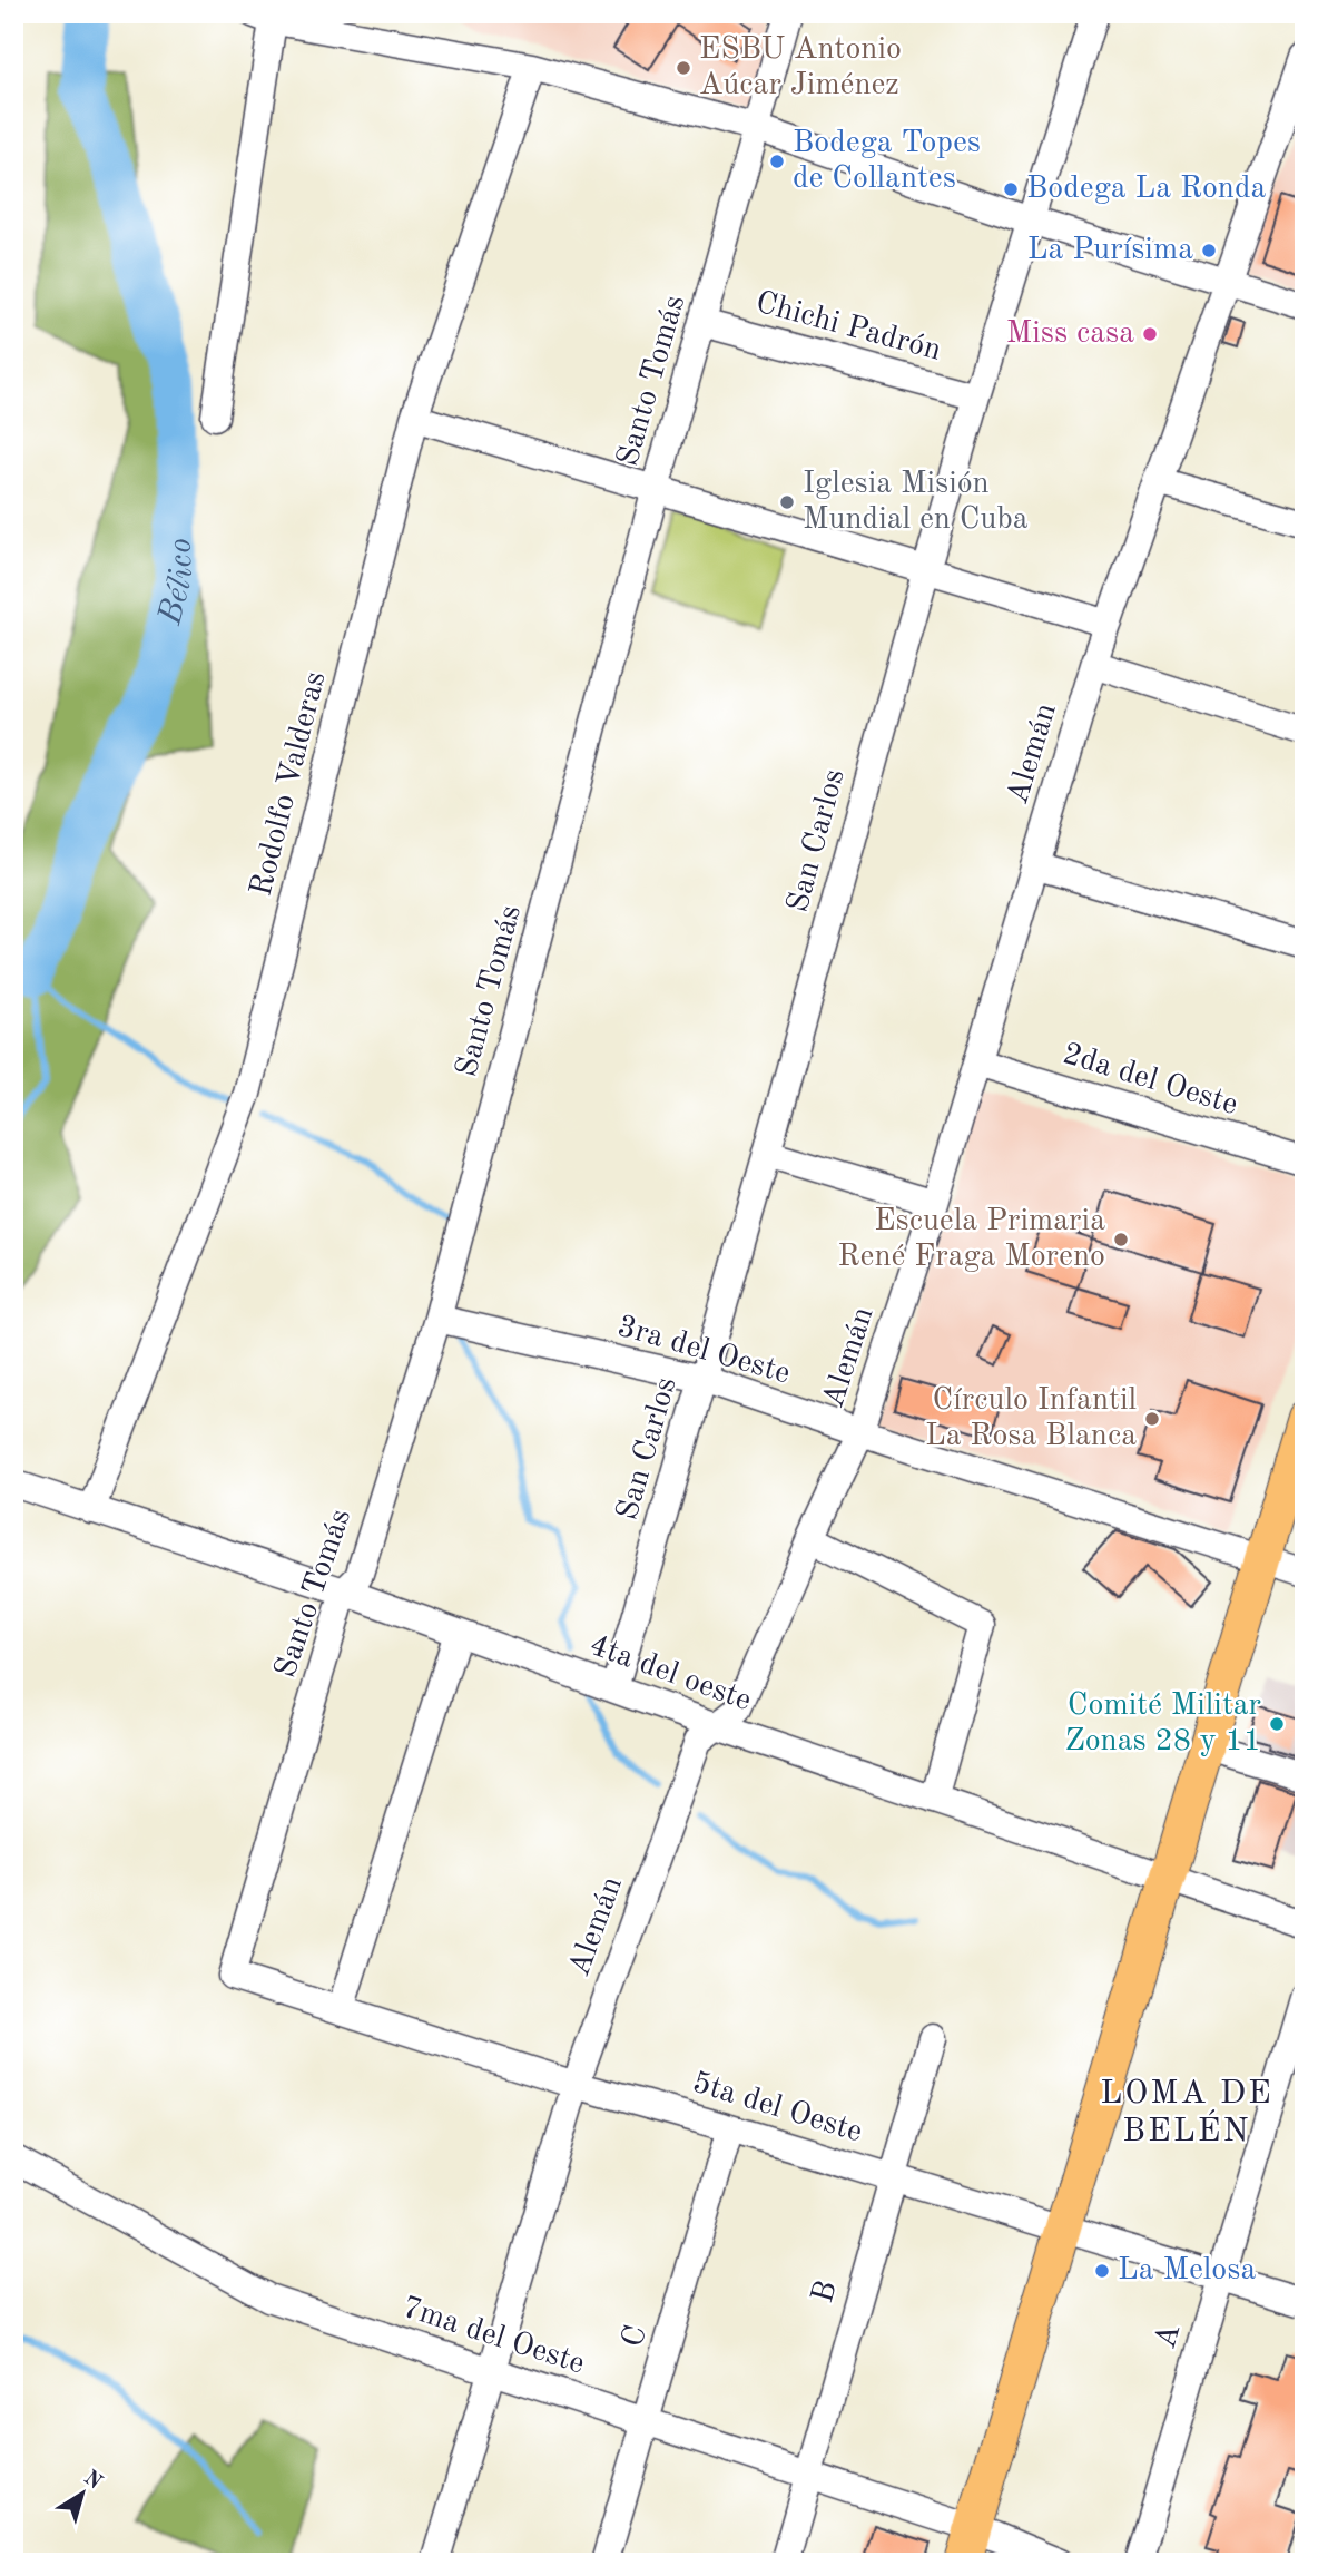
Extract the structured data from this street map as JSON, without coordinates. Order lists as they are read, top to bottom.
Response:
{
  "streets": {
    "street": [
      "Chichi Padrón",
      "Santo Tomás",
      "Alemán",
      "Rodolfo Valderas",
      "San Carlos",
      "2da del Oeste",
      "3ra del Oeste",
      "4ta del oeste",
      "5ta del Oeste",
      "B",
      "7ma del Oeste",
      "C",
      "A"
    ]
  },
  "crossings": [
    ["Chichi Padrón", "Santo Tomás"],
    ["Chichi Padrón", "San Carlos"],
    ["Santo Tomás", "3ra del Oeste"],
    ["Santo Tomás", "4ta del oeste"],
    ["Santo Tomás", "5ta del Oeste"],
    ["Alemán", "2da del Oeste"],
    ["Alemán", "3ra del Oeste"],
    ["Alemán", "4ta del oeste"],
    ["Alemán", "5ta del Oeste"],
    ["Alemán", "7ma del Oeste"],
    ["Rodolfo Valderas", "4ta del oeste"],
    ["San Carlos", "3ra del Oeste"],
    ["San Carlos", "4ta del oeste"],
    ["5ta del Oeste", "B"],
    ["5ta del Oeste", "C"],
    ["5ta del Oeste", "A"],
    ["B", "7ma del Oeste"],
    ["7ma del Oeste", "C"]
  ],
  "districts": ["LOMA DE BELÉN"],
  "water": ["Bélico"],
  "places": [
    "ESBU Antonio Aúcar Jiménez",
    "Bodega Topes de Collantes",
    "Bodega La Ronda",
    "La Purísima",
    "Miss casa",
    "Iglesia Misión Mundial en Cuba",
    "Escuela Primaria René Fraga Moreno",
    "Círculo Infantil La Rosa Blanca",
    "Comité Militar Zonas 28 y 11",
    "La Melosa"
  ],
  "north": "top right"
}
